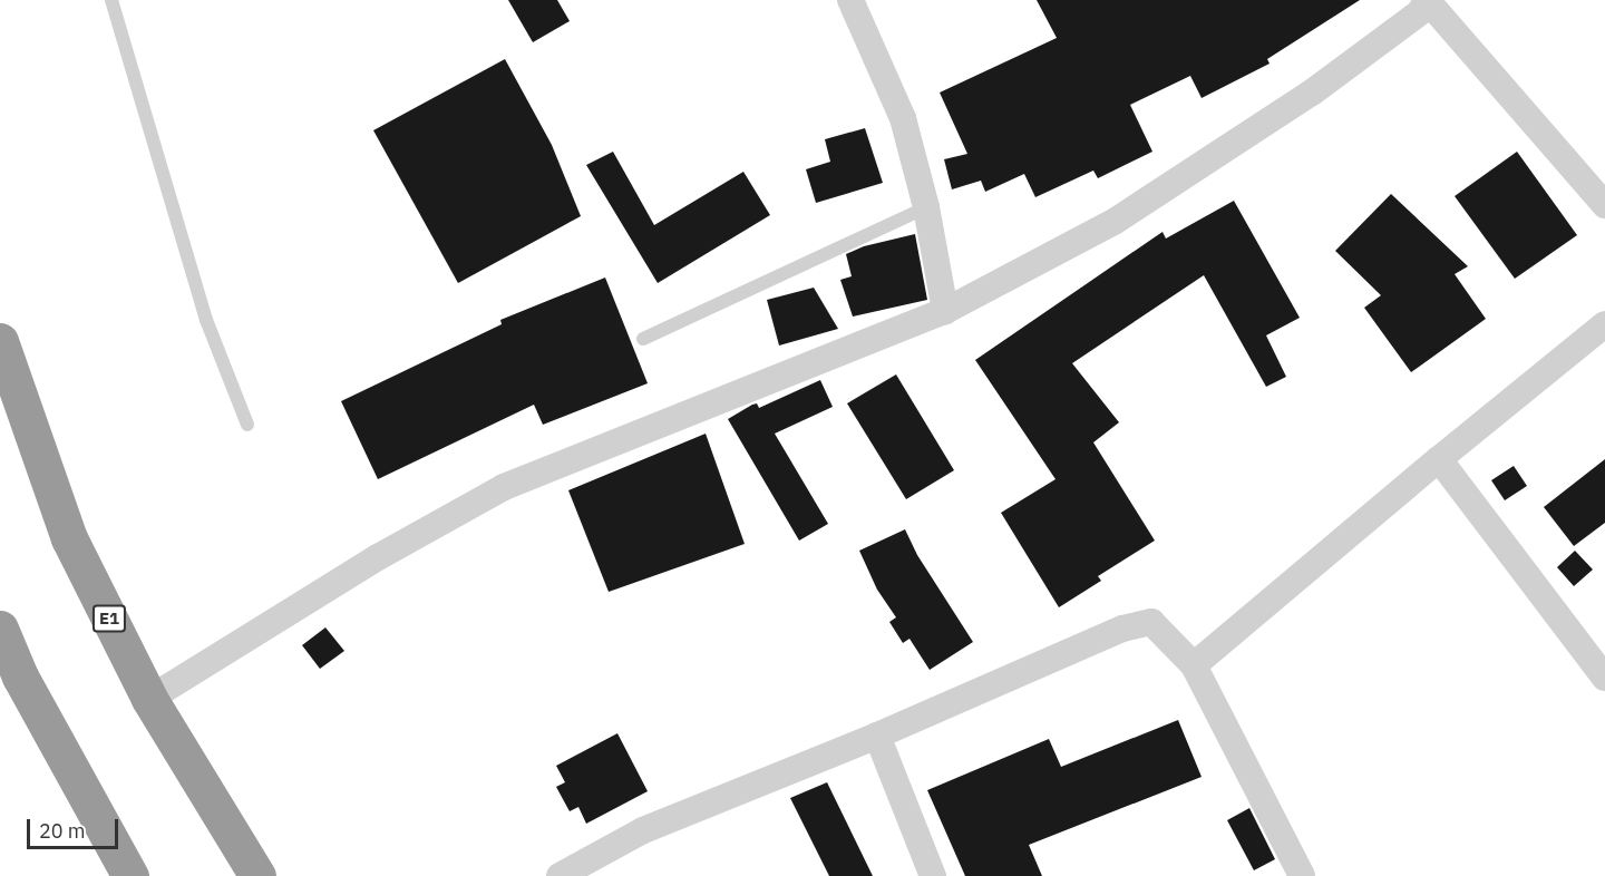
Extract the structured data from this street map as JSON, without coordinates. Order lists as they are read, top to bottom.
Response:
{
  "streets": {
    "highway": ["E1"]
  },
  "scale_bar": "20 m"
}
